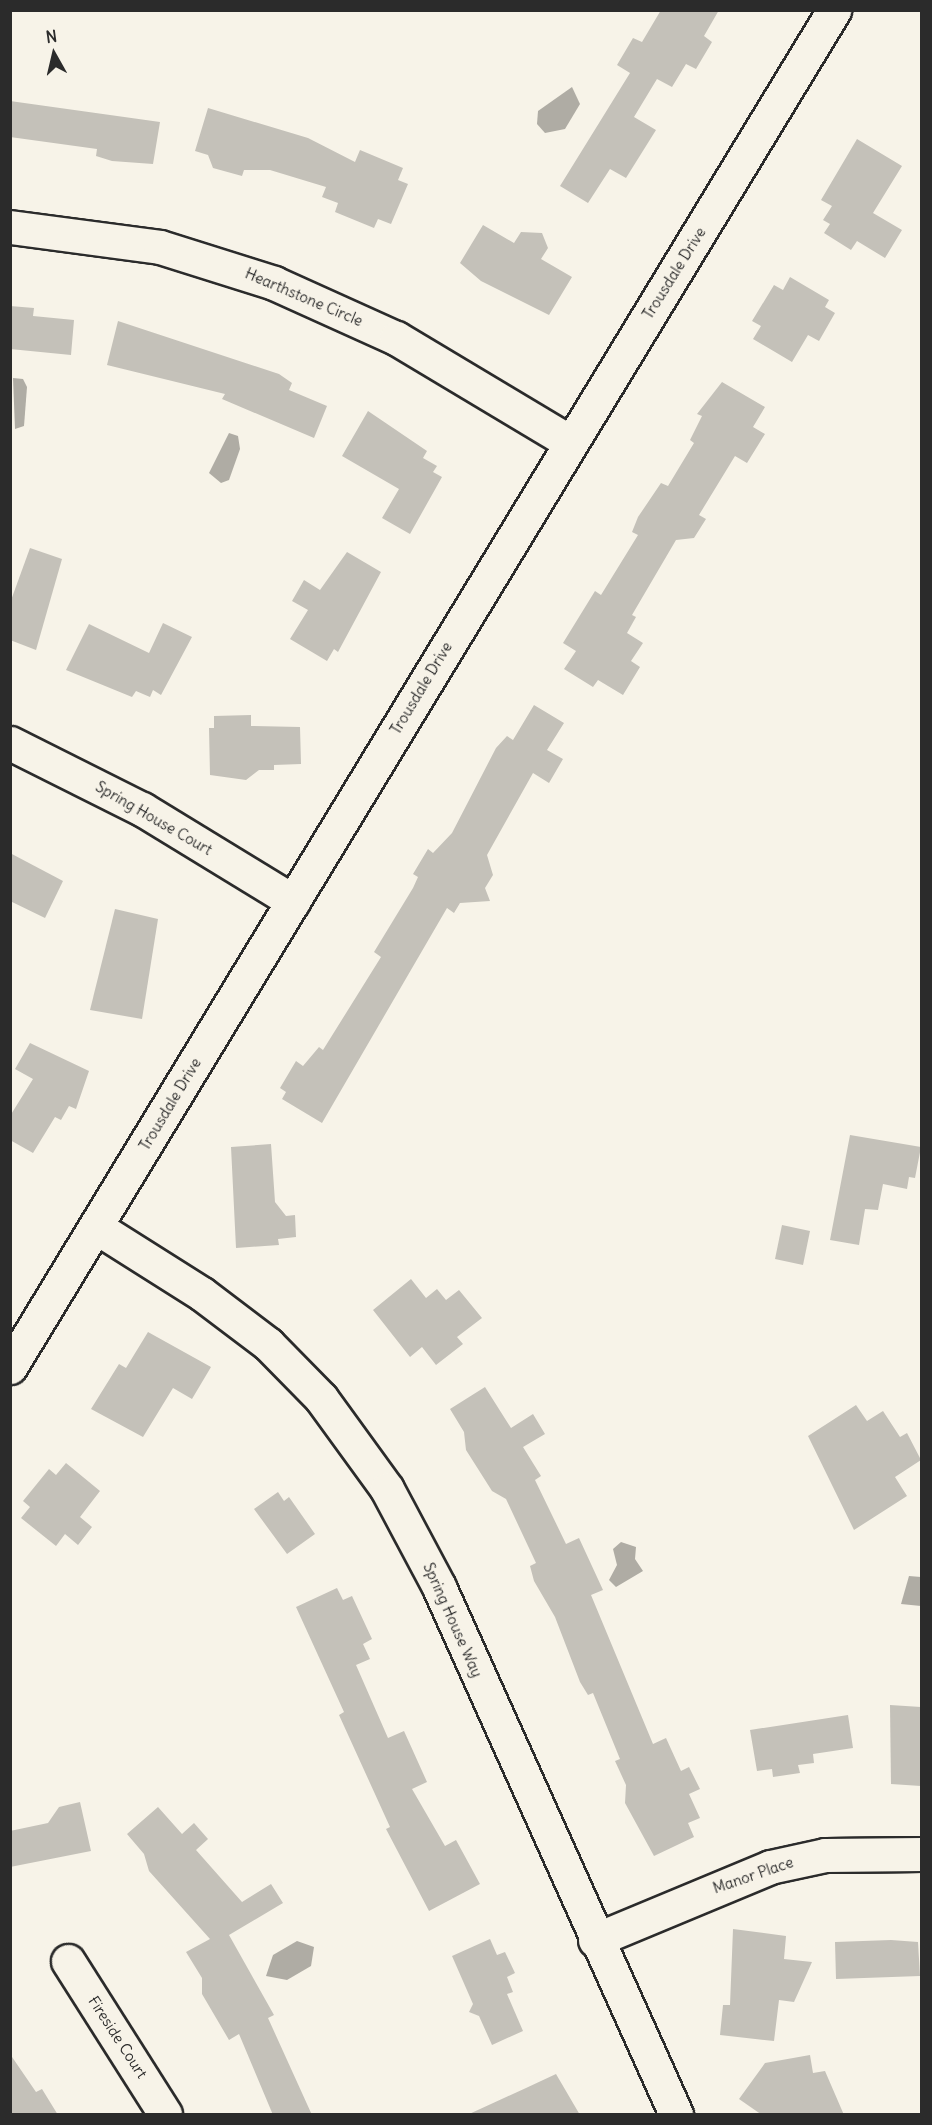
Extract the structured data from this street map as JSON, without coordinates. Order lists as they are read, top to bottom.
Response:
{
  "streets": {
    "street": [
      "Trousdale Drive",
      "Hearthstone Circle",
      "Spring House Court",
      "Spring House Way",
      "Manor Place",
      "Fireside Court"
    ]
  },
  "crossings": [
    ["Trousdale Drive", "Hearthstone Circle"],
    ["Trousdale Drive", "Spring House Court"],
    ["Trousdale Drive", "Spring House Way"],
    ["Spring House Way", "Manor Place"]
  ],
  "north": "top"
}
